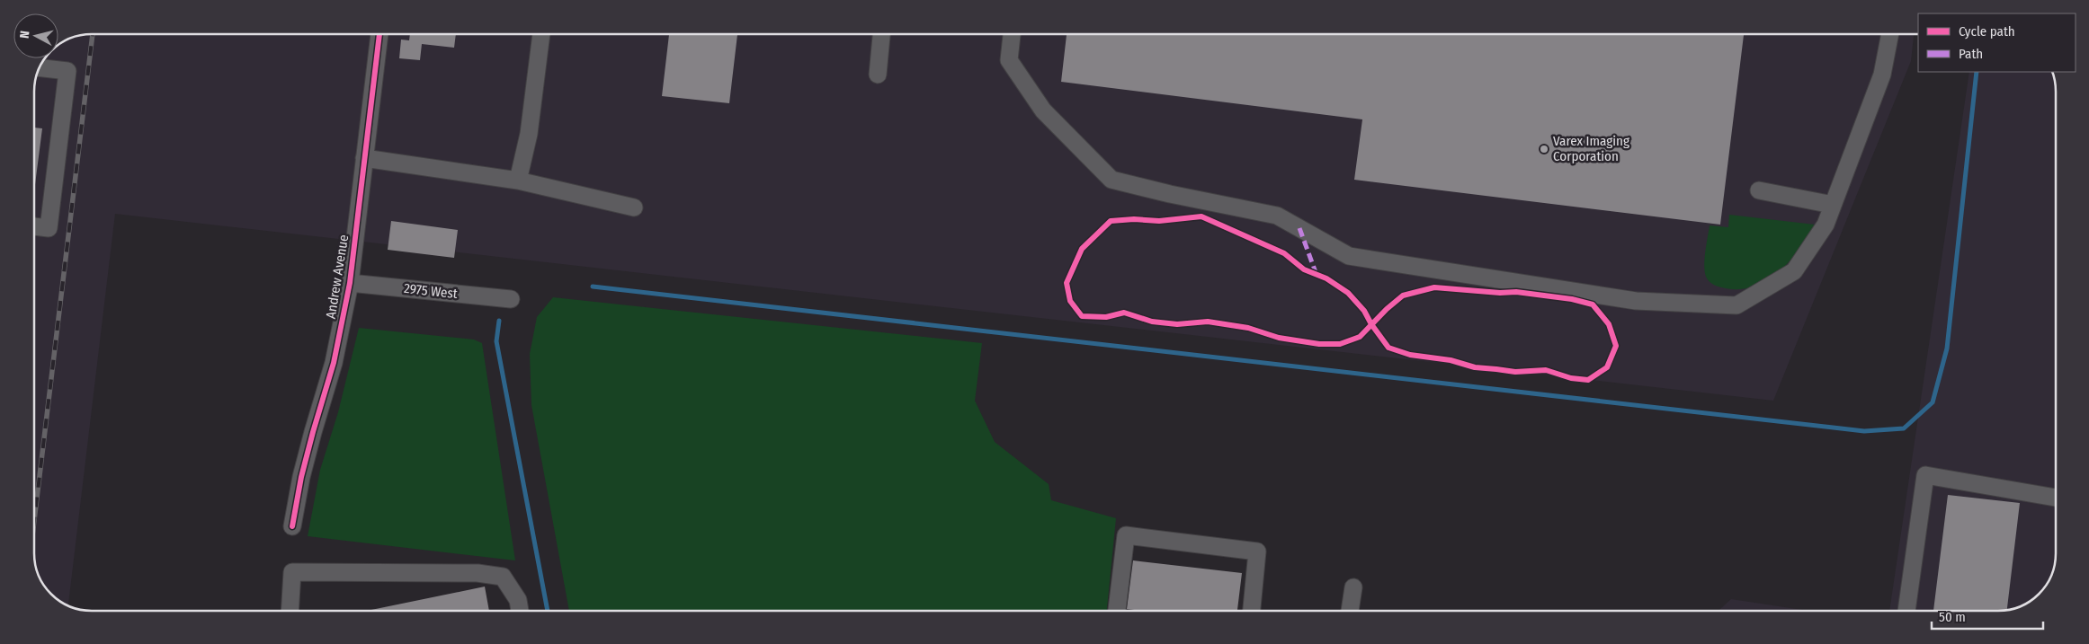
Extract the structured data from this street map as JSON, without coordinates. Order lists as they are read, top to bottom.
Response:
{
  "streets": {
    "street": ["Andrew Avenue", "2975 West"]
  },
  "crossings": [
    ["Andrew Avenue", "2975 West"]
  ],
  "places": ["Varex Imaging Corporation"],
  "legend": ["Cycle path", "Path"],
  "scale_bar": "50 m",
  "north": "left"
}
